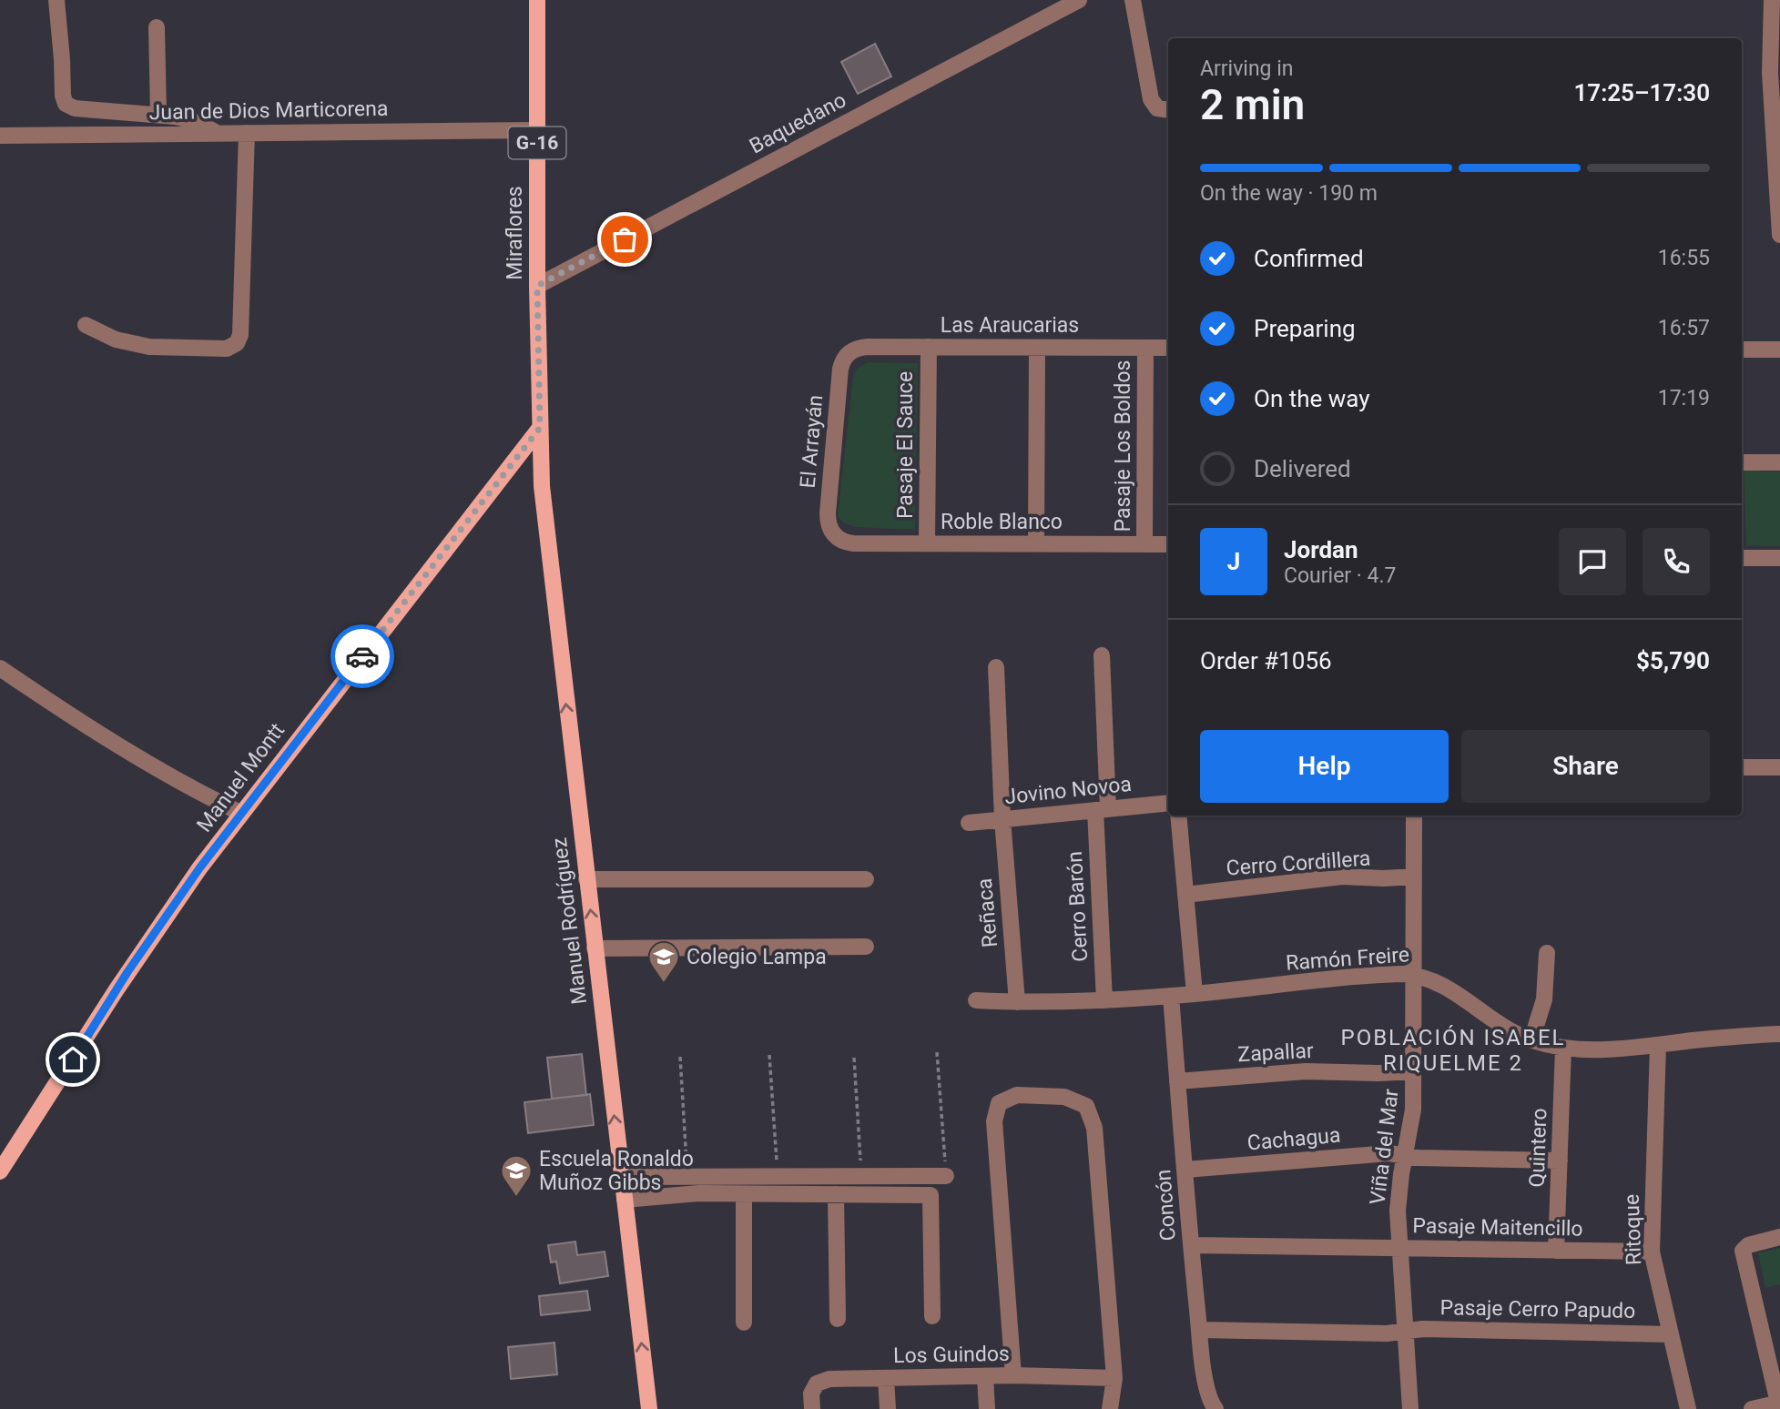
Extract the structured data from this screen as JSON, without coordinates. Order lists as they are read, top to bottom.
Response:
{
  "streets": {
    "main road": [
      "G-16",
      "Miraflores",
      "Manuel Montt",
      "Manuel Rodríguez"
    ],
    "street": [
      "Juan de Dios Marticorena",
      "Baquedano",
      "Las Araucarias",
      "El Arrayán",
      "Pasaje El Sauce",
      "Pasaje Los Boldos",
      "Roble Blanco",
      "Jovino Novoa",
      "Cerro Cordillera",
      "Cerro Barón",
      "Reñaca",
      "Ramón Freire",
      "Zapallar",
      "Cachagua",
      "Viña del Mar",
      "Quintero",
      "Concón",
      "Pasaje Maitencillo",
      "Ritoque",
      "Pasaje Cerro Papudo",
      "Los Guindos"
    ]
  },
  "crossings": [
    ["Juan de Dios Marticorena", "Miraflores"],
    ["Baquedano", "Miraflores"],
    ["Miraflores", "Manuel Montt"],
    ["Miraflores", "Manuel Rodríguez"],
    ["Las Araucarias", "El Arrayán"],
    ["Las Araucarias", "Pasaje El Sauce"],
    ["Las Araucarias", "Pasaje Los Boldos"],
    ["El Arrayán", "Roble Blanco"],
    ["Pasaje El Sauce", "Roble Blanco"],
    ["Pasaje Los Boldos", "Roble Blanco"],
    ["Manuel Montt", "Manuel Rodríguez"],
    ["Jovino Novoa", "Cerro Barón"],
    ["Jovino Novoa", "Reñaca"],
    ["Cerro Cordillera", "Viña del Mar"],
    ["Cerro Barón", "Ramón Freire"],
    ["Reñaca", "Ramón Freire"],
    ["Ramón Freire", "Viña del Mar"],
    ["Ramón Freire", "Quintero"],
    ["Ramón Freire", "Concón"],
    ["Ramón Freire", "Ritoque"],
    ["Zapallar", "Viña del Mar"],
    ["Zapallar", "Concón"],
    ["Cachagua", "Viña del Mar"],
    ["Cachagua", "Quintero"],
    ["Cachagua", "Concón"],
    ["Viña del Mar", "Pasaje Maitencillo"],
    ["Viña del Mar", "Pasaje Cerro Papudo"],
    ["Quintero", "Pasaje Maitencillo"],
    ["Concón", "Pasaje Maitencillo"],
    ["Concón", "Pasaje Cerro Papudo"],
    ["Pasaje Maitencillo", "Ritoque"],
    ["Ritoque", "Pasaje Cerro Papudo"]
  ],
  "one_way": ["Manuel Rodríguez"],
  "districts": ["POBLACIÓN ISABEL RIQUELME 2"],
  "places": {
    "school or university": ["Colegio Lampa", "Escuela Ronaldo Muñoz Gibbs"]
  },
  "page": {
    "heading": ["2 min", "Arriving in", "17:25–17:30"],
    "panel": [
      "Jordan",
      "Courier · 4.7",
      "Order #1056",
      "$5,790"
    ],
    "bar": "On the way · 190 m",
    "list": [
      ["Confirmed", "16:55"],
      ["Preparing", "16:57"],
      ["On the way", "17:19"],
      "Delivered"
    ],
    "round": "J",
    "buttons": ["Help", "Share"]
  }
}
